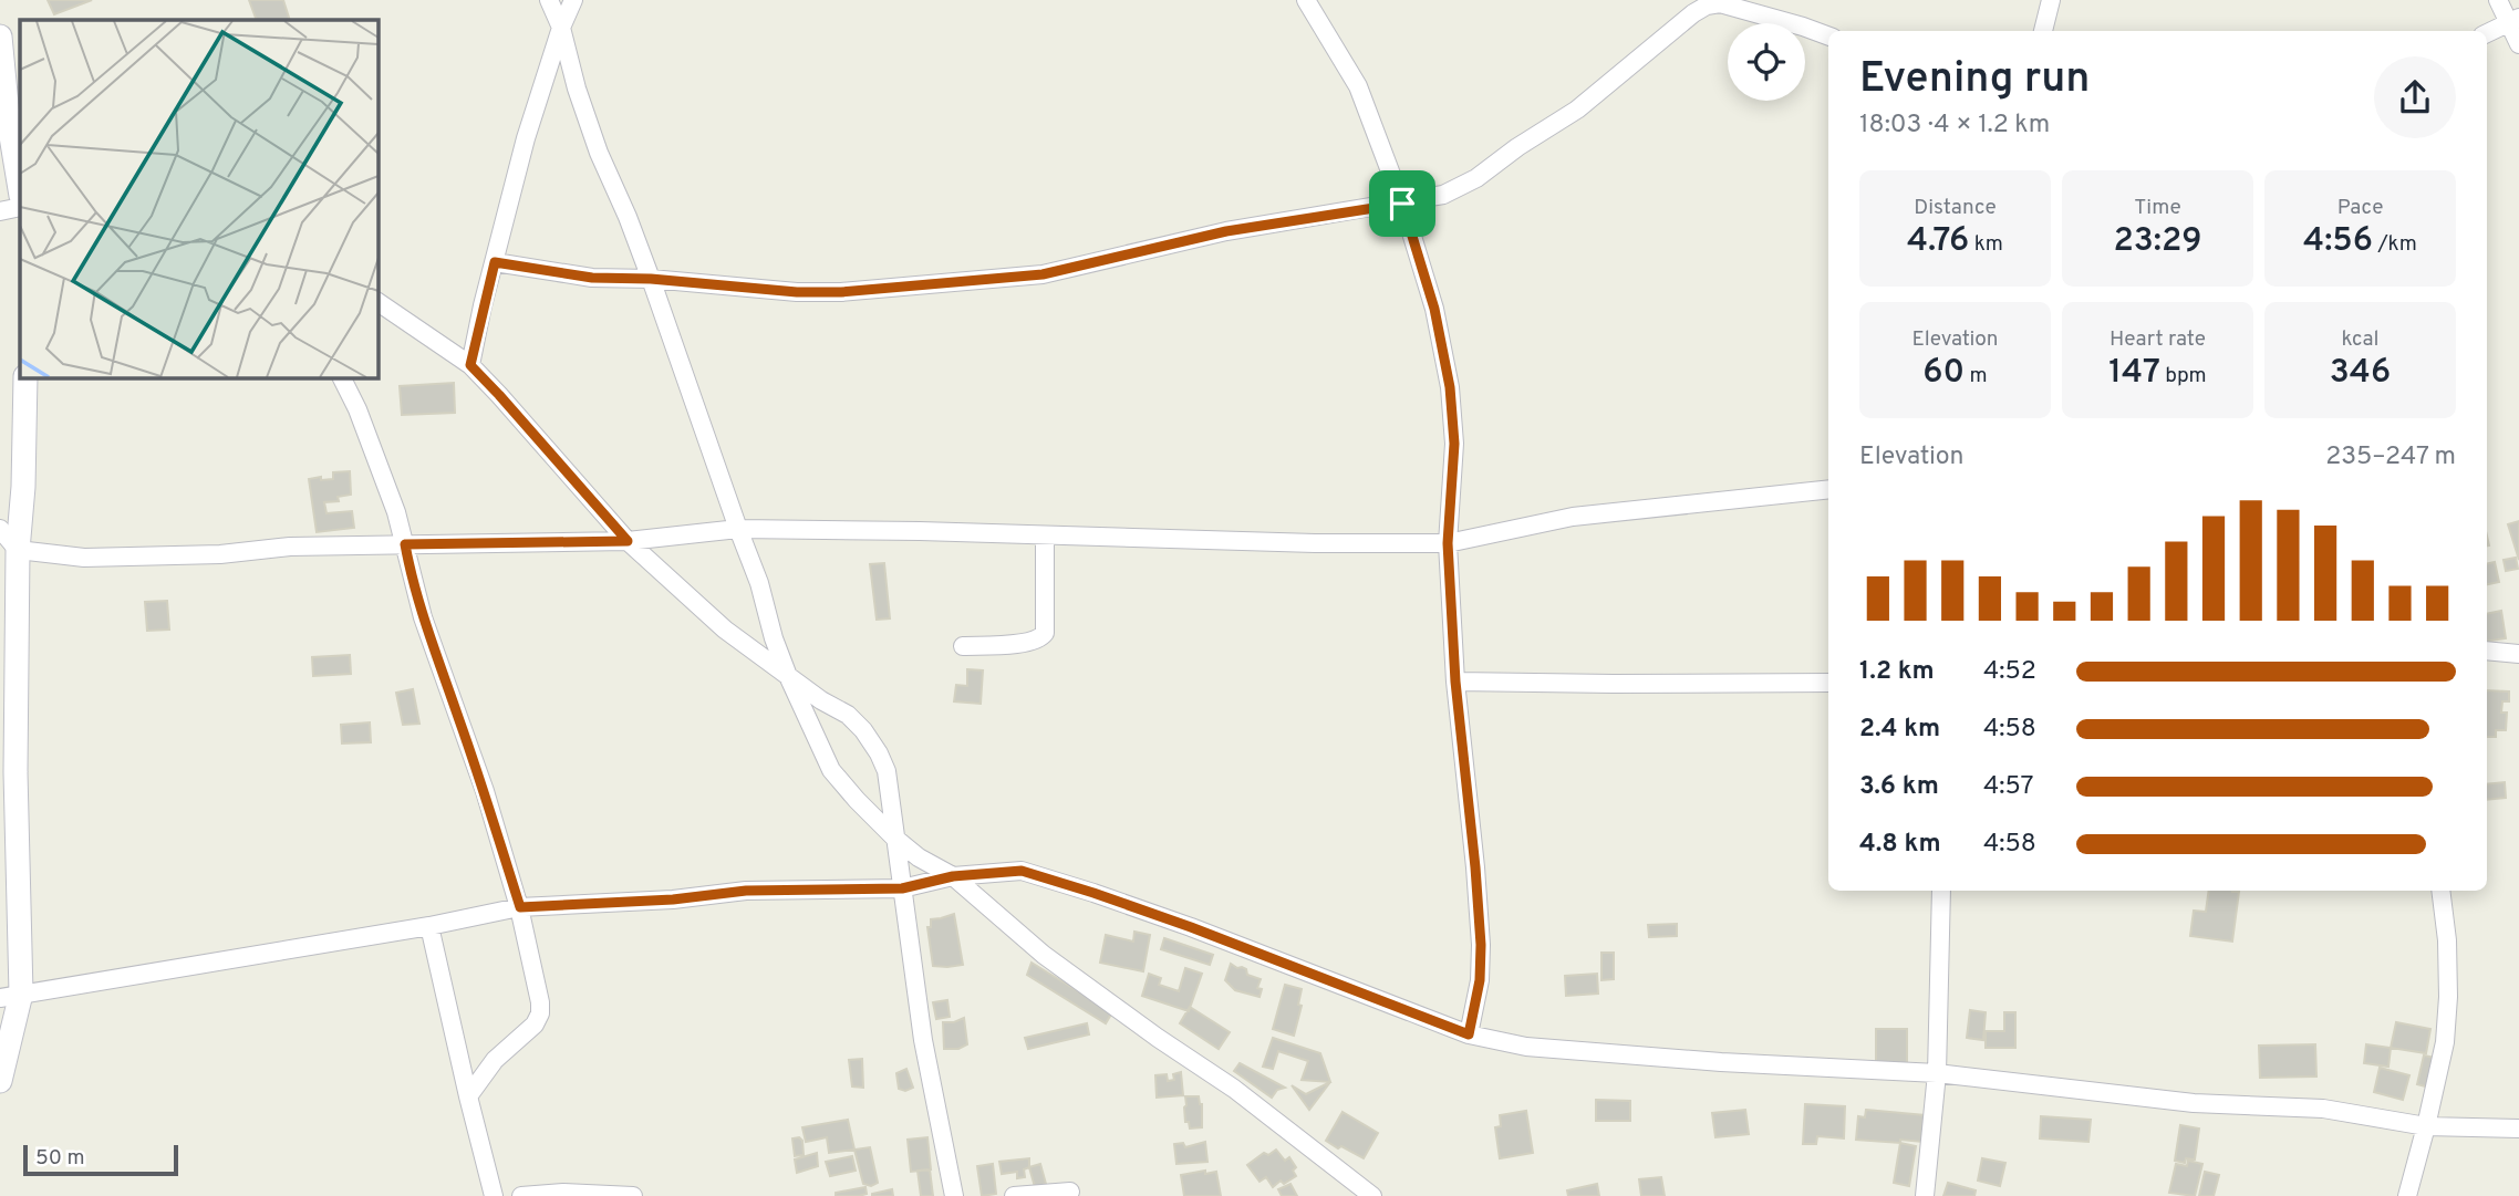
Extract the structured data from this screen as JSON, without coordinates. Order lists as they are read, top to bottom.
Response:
{
  "scale_bar": "50 m",
  "page": {
    "heading": ["Evening run", "18:03 · 4 × 1.2 km"],
    "stats": [
      ["Distance", "4.76 km"],
      ["Time", "23:29"],
      ["Pace", "4:56 /km"],
      ["Elevation", "60 m"],
      ["Heart rate", "147 bpm"],
      ["kcal", "346"]
    ],
    "chart": ["Elevation", "235–247 m"],
    "list": [
      {
        "name": "1.2 km",
        "note": "4:52"
      },
      {
        "name": "2.4 km",
        "note": "4:58"
      },
      {
        "name": "3.6 km",
        "note": "4:57"
      },
      {
        "name": "4.8 km",
        "note": "4:58"
      }
    ],
    "scale": "50 m"
  }
}
